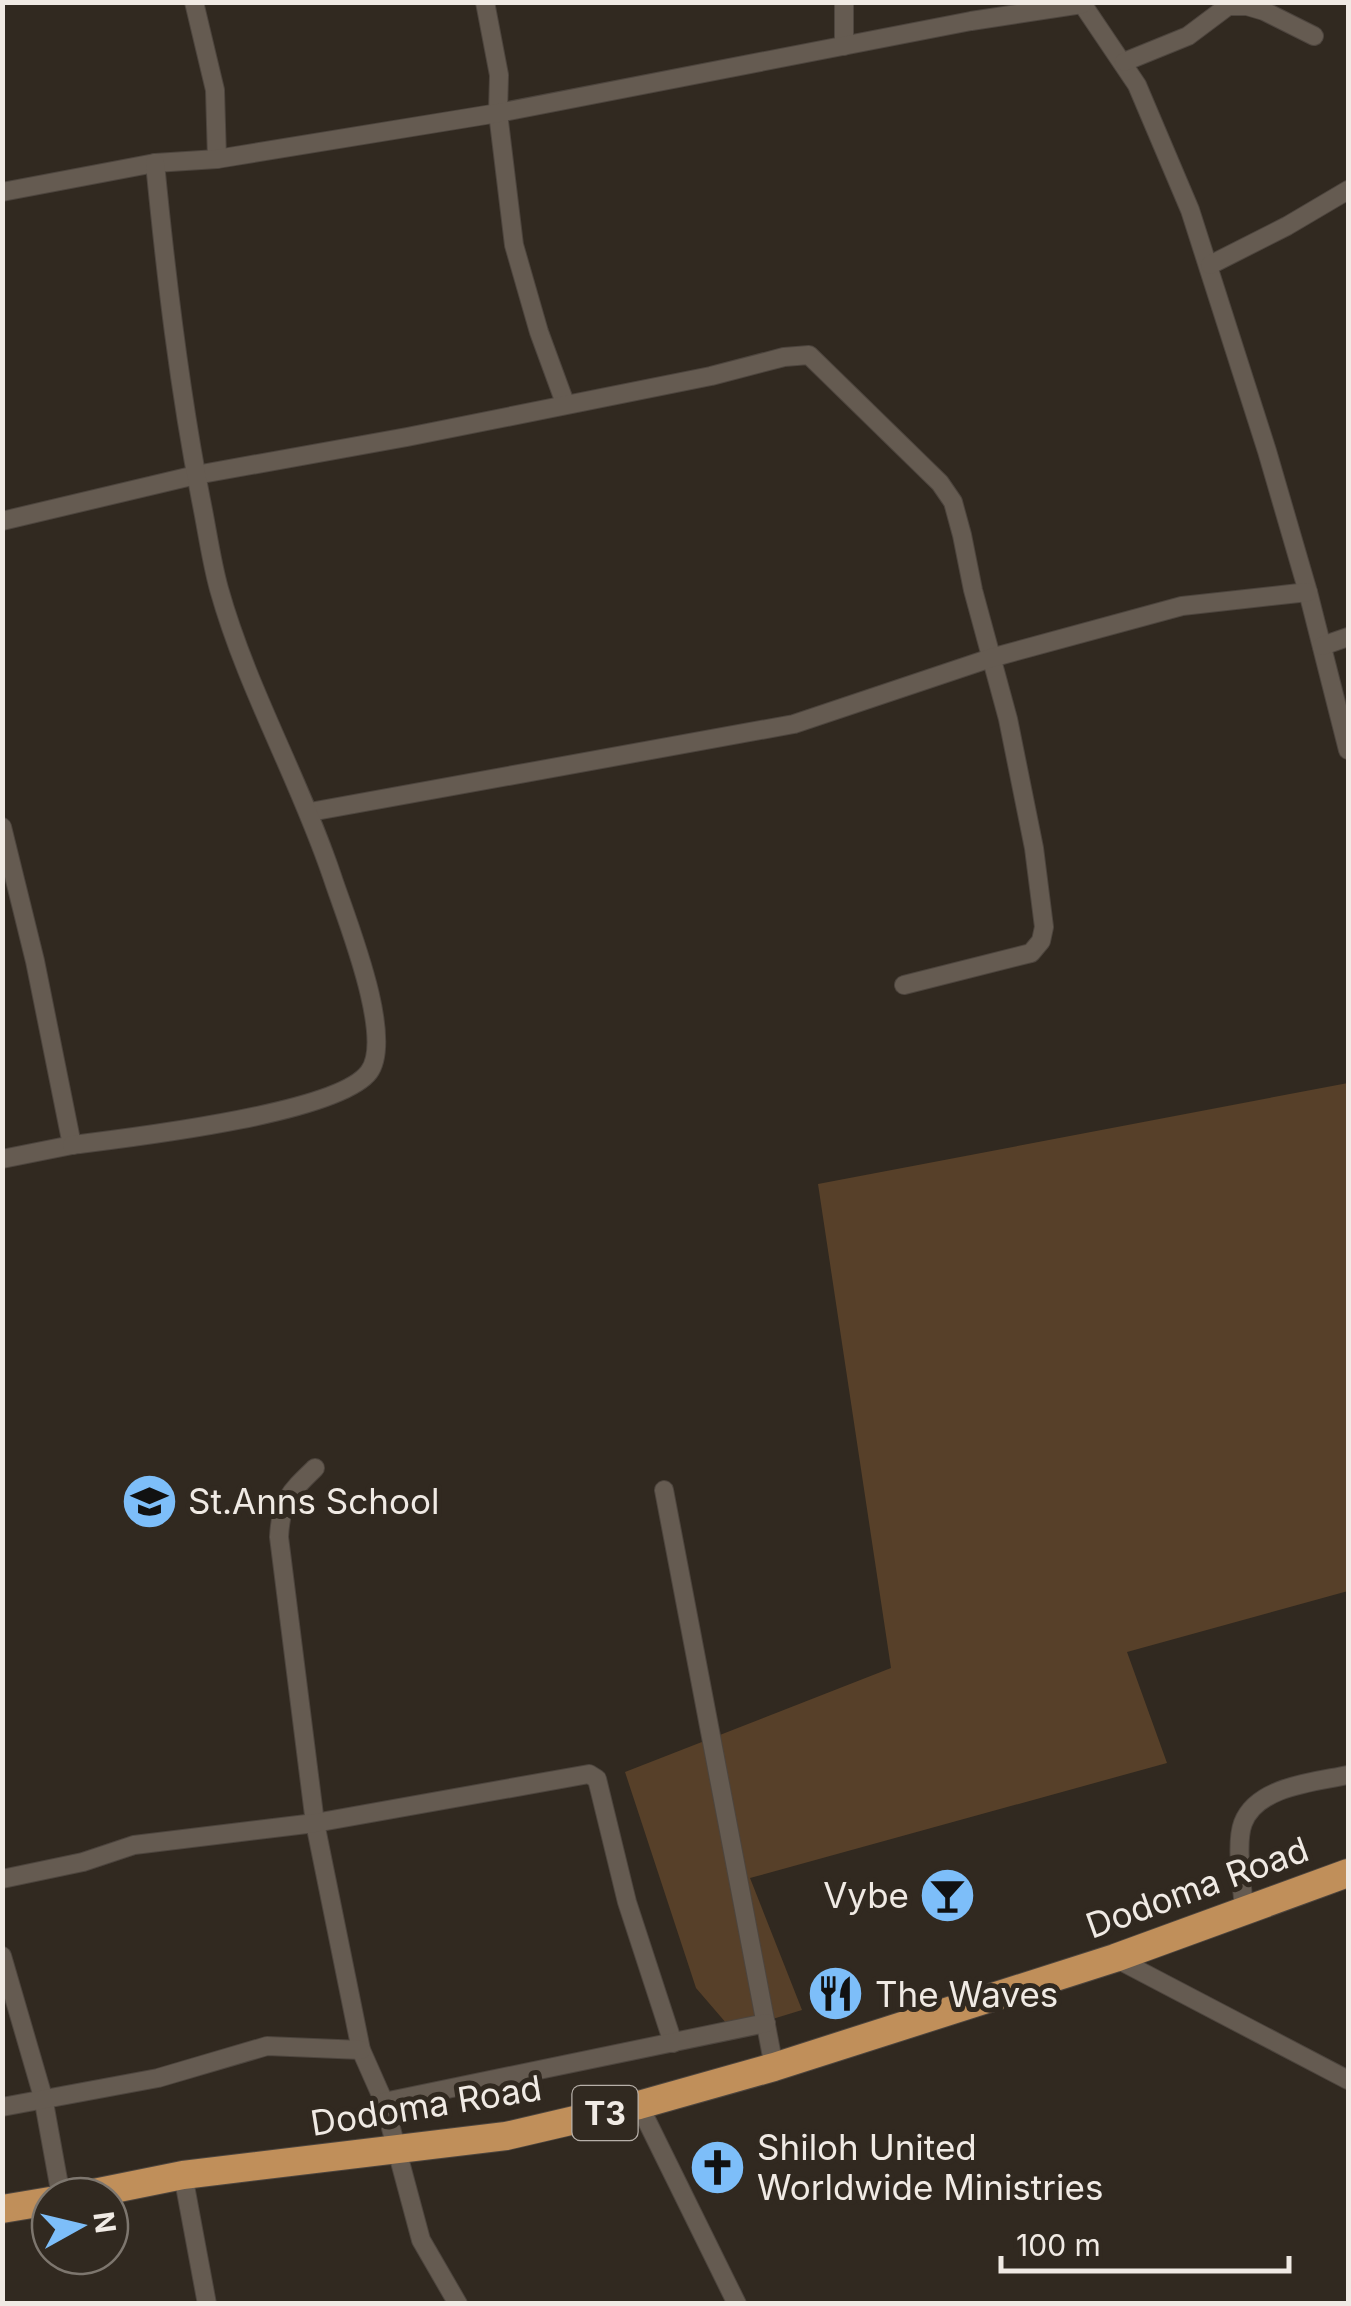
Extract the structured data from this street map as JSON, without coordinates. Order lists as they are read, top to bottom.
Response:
{
  "streets": {
    "highway": ["Dodoma Road", "T3"]
  },
  "places": {
    "school or university": ["St.Anns School"],
    "bar": ["Vybe"],
    "restaurant": ["The Waves"],
    "church": ["Shiloh United Worldwide Ministries"]
  },
  "scale_bar": "100 m",
  "north": "right"
}
